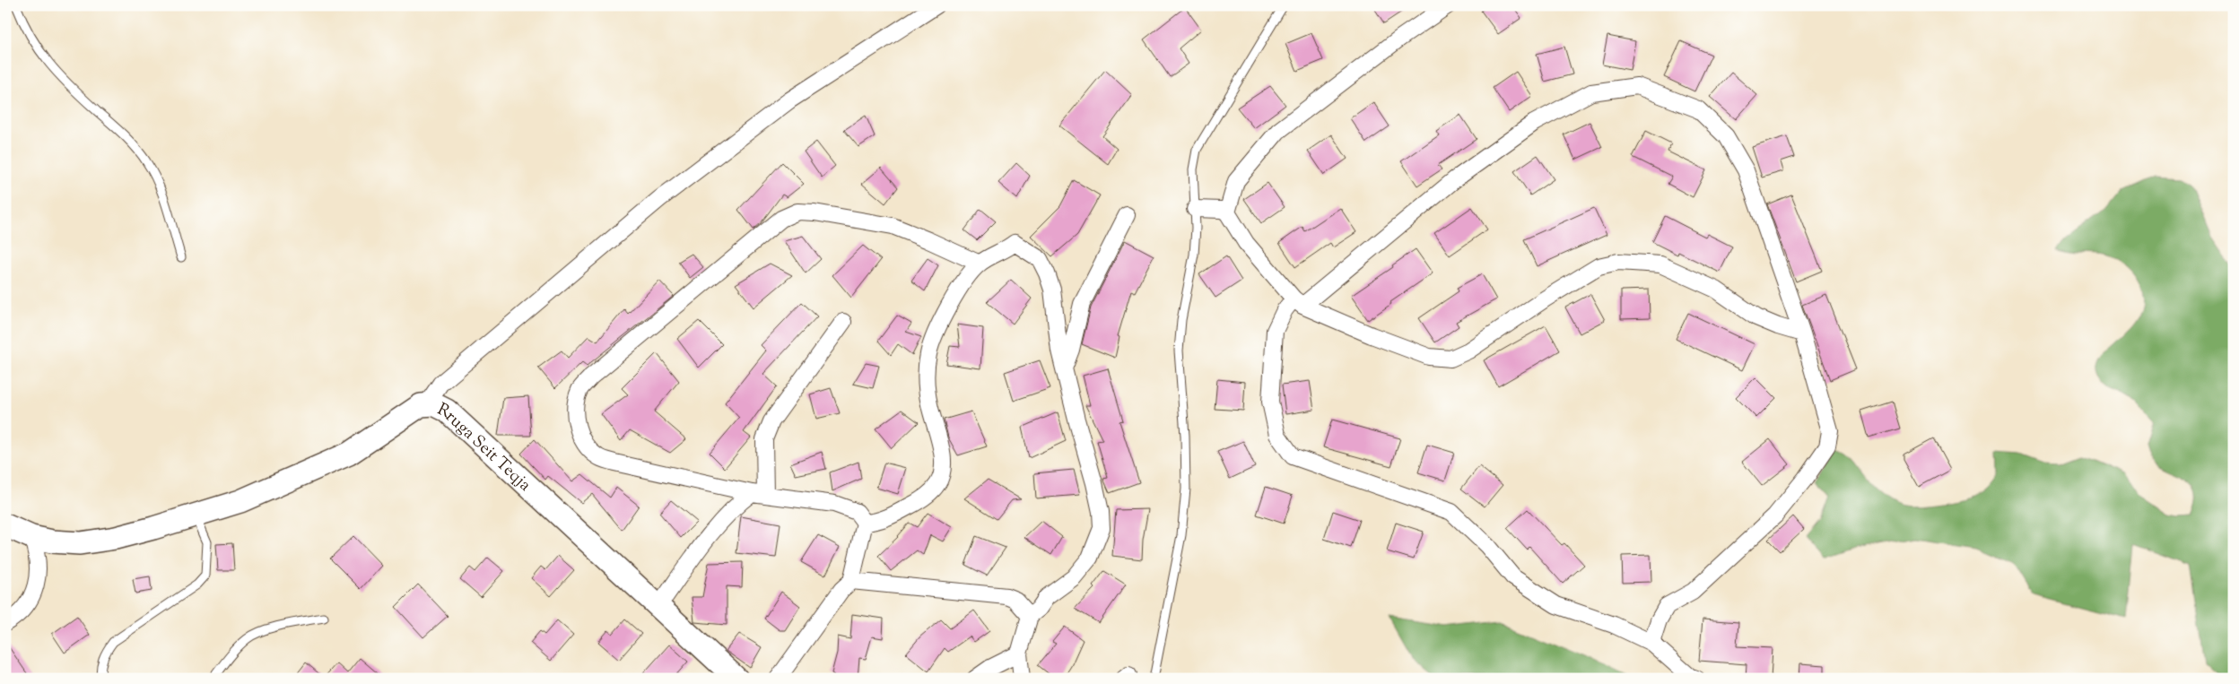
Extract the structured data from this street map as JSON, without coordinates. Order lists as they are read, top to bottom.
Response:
{
  "streets": {
    "main road": ["Rruga Seit Teqja"]
  }
}
